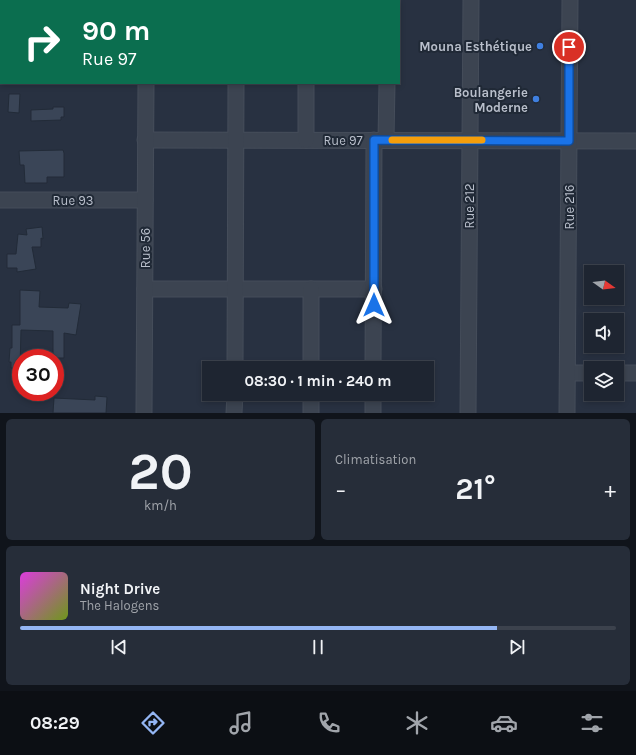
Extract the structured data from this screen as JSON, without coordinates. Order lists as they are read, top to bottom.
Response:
{
  "streets": {
    "street": [
      "Rue 97",
      "Rue 93",
      "Rue 212",
      "Rue 216",
      "Rue 56"
    ]
  },
  "crossings": [
    ["Rue 97", "Rue 212"],
    ["Rue 97", "Rue 216"],
    ["Rue 97", "Rue 56"],
    ["Rue 93", "Rue 56"]
  ],
  "places": ["Mouna Esthétique", "Boulangerie Moderne"],
  "north": "right",
  "page": {
    "turn": ["90 m", "Rue 97"],
    "limit": "30",
    "trip": "08:30 · 1 min · 240 m",
    "tile": [
      ["20", "km/h"],
      "Climatisation"
    ],
    "heat": ["−", "21°", "+"],
    "song": ["Night Drive", "The Halogens"],
    "tabs": "08:29"
  }
}
